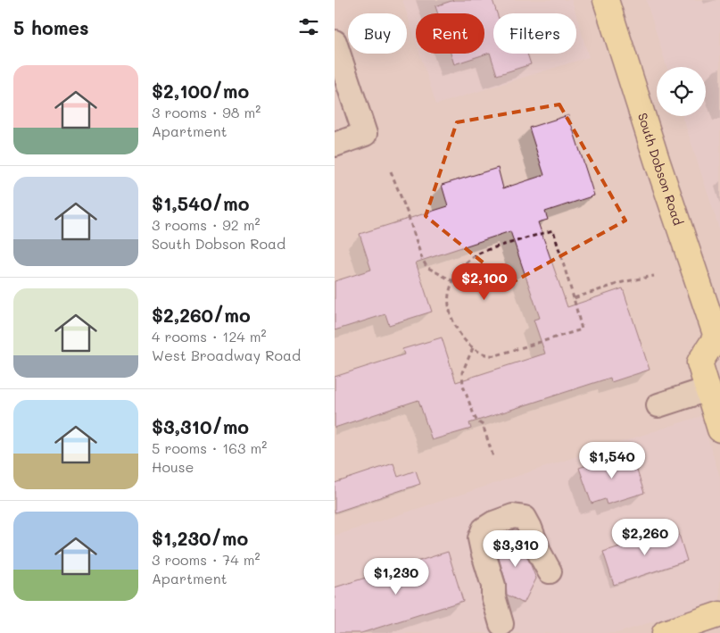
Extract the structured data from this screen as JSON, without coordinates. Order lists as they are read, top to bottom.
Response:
{
  "streets": {
    "main road": ["South Dobson Road"]
  },
  "page": {
    "heading": "5 homes",
    "chip": ["Buy", "Rent", "Filters"],
    "list": [
      {
        "name": "$2,100/mo",
        "note": "3 rooms · 98 m² · Apartment"
      },
      {
        "name": "$1,540/mo",
        "note": "3 rooms · 92 m² · South Dobson Road"
      },
      {
        "name": "$2,260/mo",
        "note": "4 rooms · 124 m² · West Broadway Road"
      },
      {
        "name": "$3,310/mo",
        "note": "5 rooms · 163 m² · House"
      },
      {
        "name": "$1,230/mo",
        "note": "3 rooms · 74 m² · Apartment"
      }
    ],
    "price": [
      "$2,100",
      "$1,540",
      "$2,260",
      "$3,310",
      "$1,230"
    ]
  }
}
